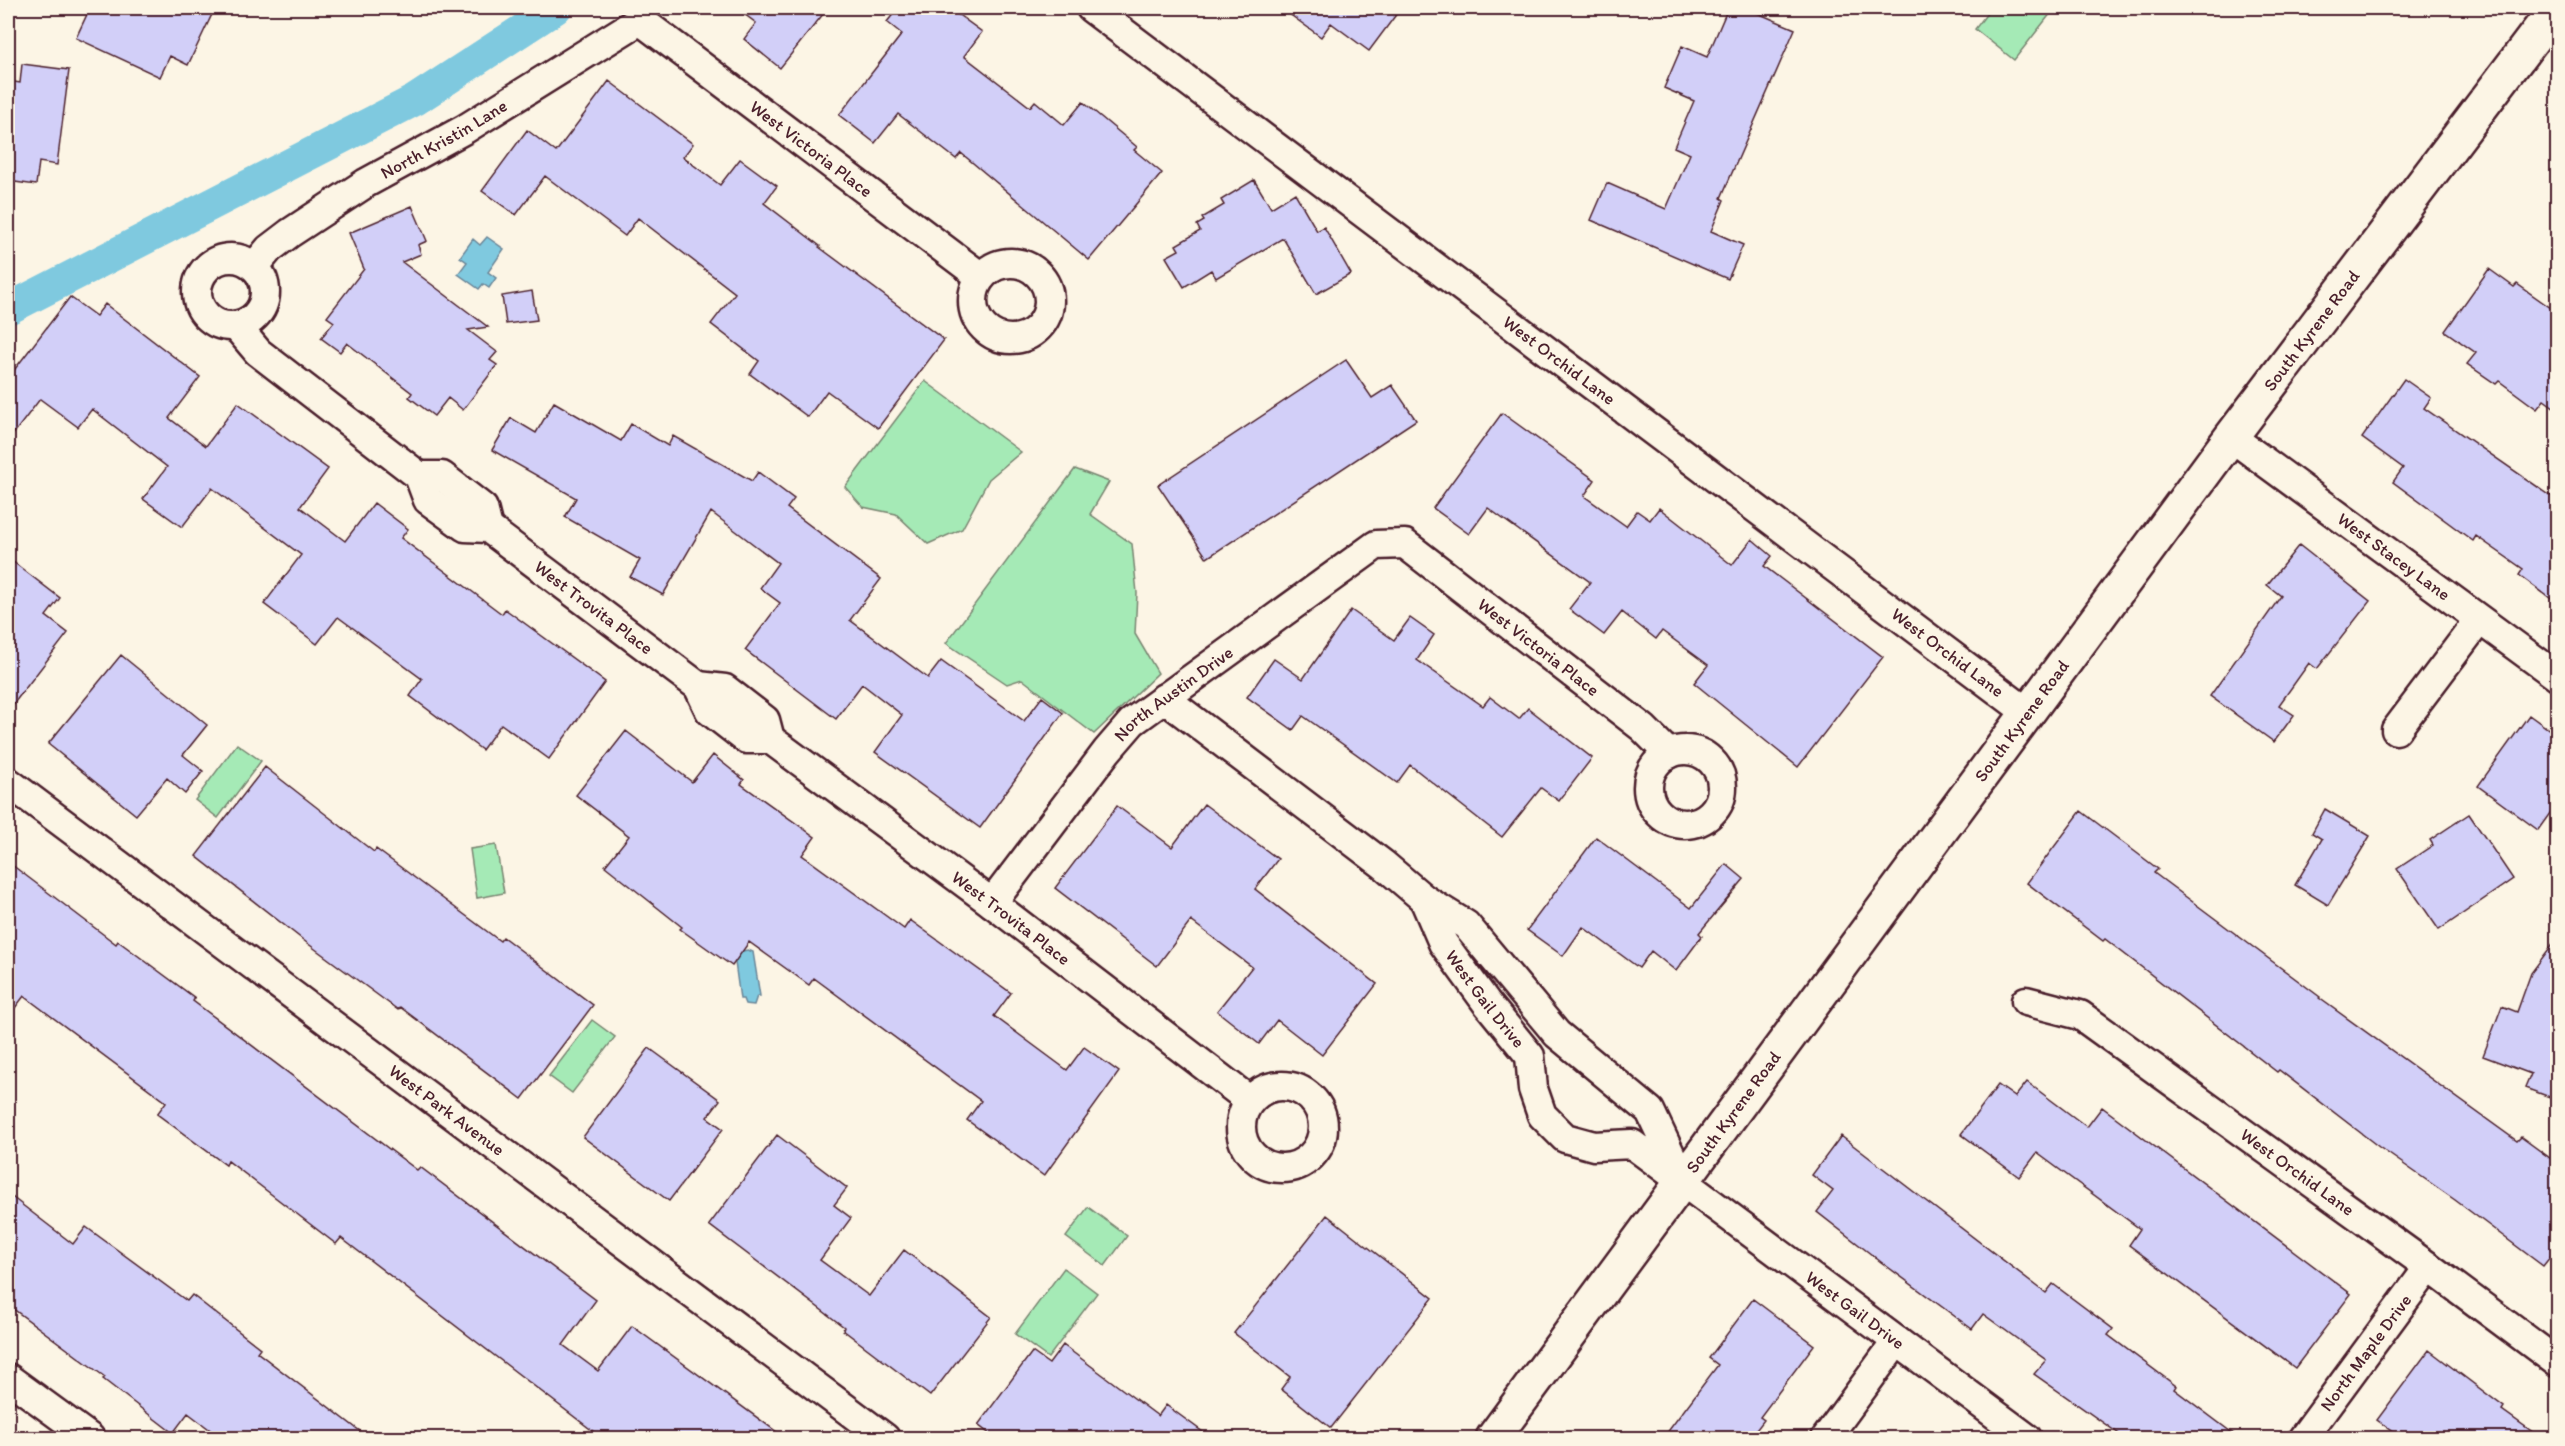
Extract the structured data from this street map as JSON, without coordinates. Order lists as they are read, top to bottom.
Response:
{
  "streets": {
    "main road": ["South Kyrene Road"],
    "street": [
      "North Kristin Lane",
      "West Victoria Place",
      "West Orchid Lane",
      "West Stacey Lane",
      "West Trovita Place",
      "North Austin Drive",
      "West Gail Drive",
      "West Park Avenue",
      "North Maple Drive"
    ]
  },
  "crossings": [
    ["North Kristin Lane", "West Victoria Place"],
    ["North Kristin Lane", "West Trovita Place"],
    ["West Victoria Place", "North Austin Drive"],
    ["South Kyrene Road", "West Orchid Lane"],
    ["South Kyrene Road", "West Stacey Lane"],
    ["South Kyrene Road", "West Gail Drive"],
    ["West Orchid Lane", "North Maple Drive"],
    ["West Trovita Place", "North Austin Drive"],
    ["North Austin Drive", "West Gail Drive"]
  ]
}
